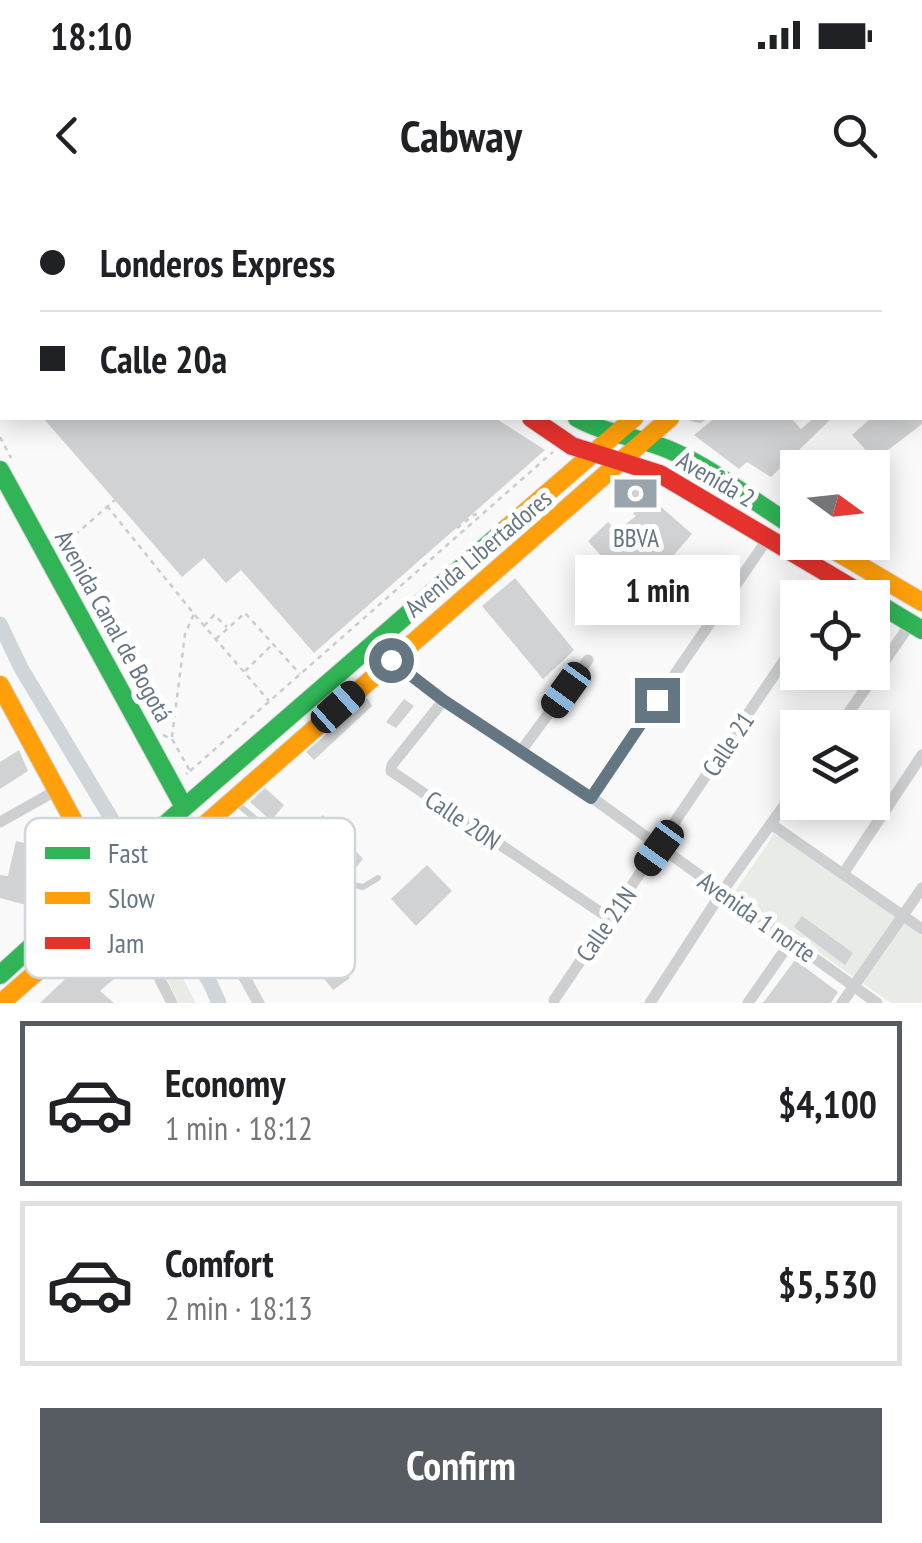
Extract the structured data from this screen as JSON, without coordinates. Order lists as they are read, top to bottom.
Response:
{
  "streets": {
    "main road": ["Avenida 2", "Avenida Libertadores", "Avenida Canal de Bogotá"],
    "street": [
      "Calle 21",
      "Calle 20N",
      "Avenida 1 norte",
      "Calle 21N"
    ]
  },
  "crossings": [
    ["Avenida 2", "Avenida Libertadores"],
    ["Avenida Libertadores", "Avenida Canal de Bogotá"],
    ["Avenida Libertadores", "Avenida 1 norte"],
    ["Calle 21", "Avenida 1 norte"],
    ["Calle 21", "Calle 21N"],
    ["Calle 20N", "Avenida 1 norte"],
    ["Calle 20N", "Calle 21N"],
    ["Avenida 1 norte", "Calle 21N"]
  ],
  "places": {
    "bank": ["BBVA"]
  },
  "legend": ["Fast", "Slow", "Jam"],
  "north": "right",
  "page": {
    "status": "18:10",
    "header": "Cabway",
    "banner": ["Londeros Express", "Calle 20a"],
    "bubble": "1 min",
    "list": [
      {
        "name": "Economy",
        "note": "1 min · 18:12",
        "value": "$4,100"
      },
      {
        "name": "Comfort",
        "note": "2 min · 18:13",
        "value": "$5,530"
      }
    ],
    "buttons": "Confirm"
  }
}
